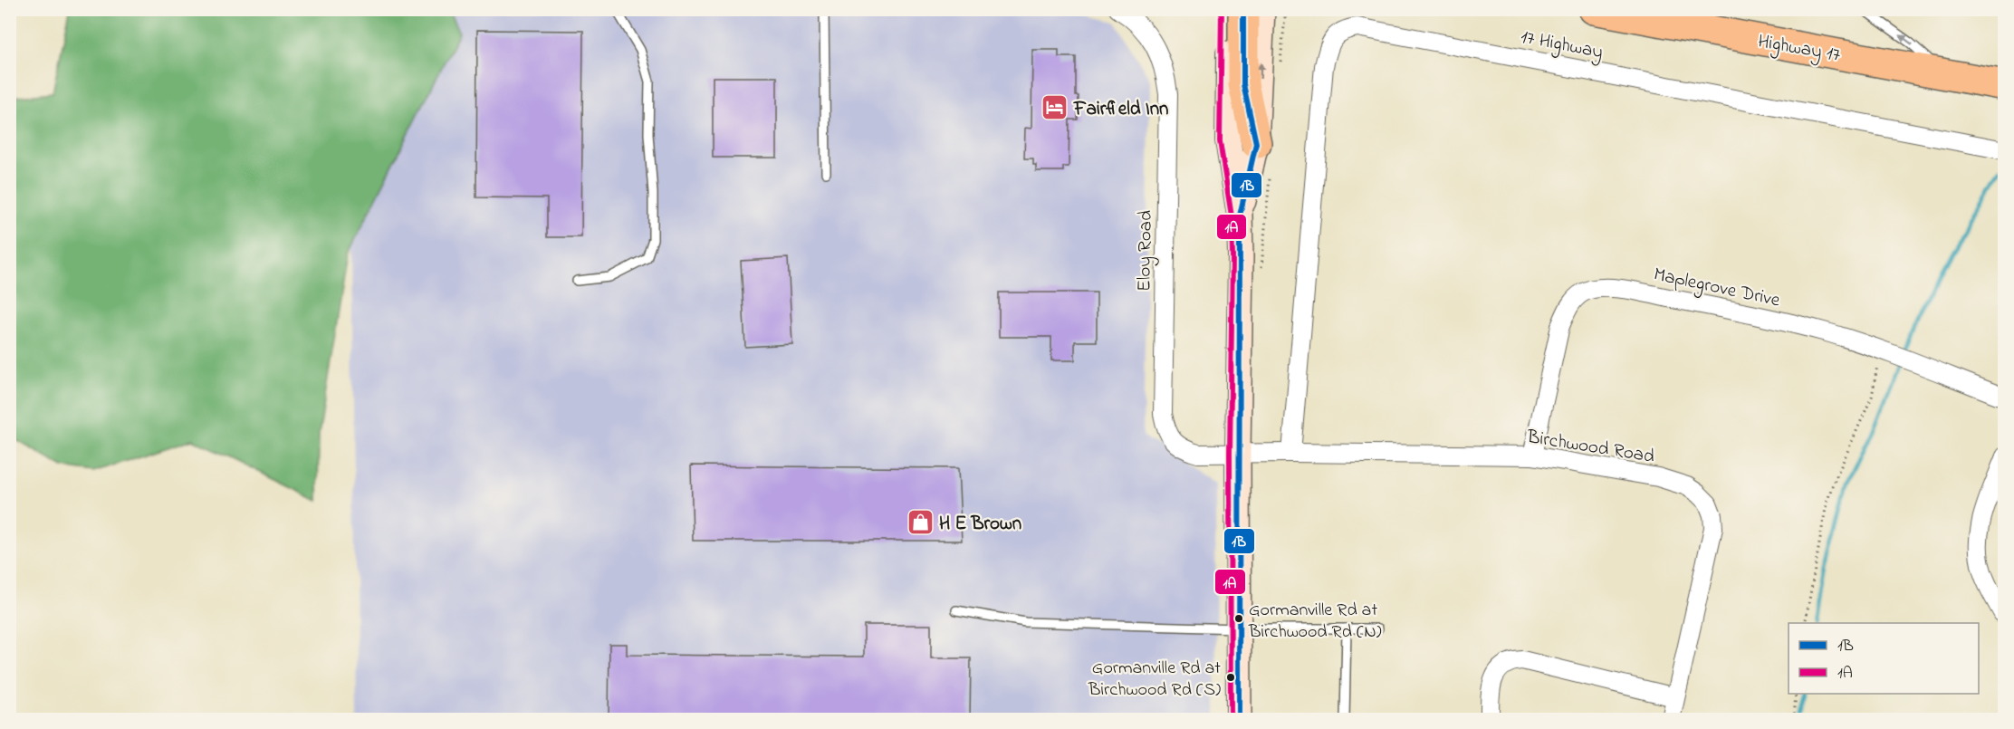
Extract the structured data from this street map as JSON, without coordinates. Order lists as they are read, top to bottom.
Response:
{
  "streets": {
    "highway": ["Highway 17"],
    "street": [
      "17 Highway",
      "Eloy Road",
      "Maplegrove Drive",
      "Birchwood Road"
    ]
  },
  "crossings": [
    ["17 Highway", "Birchwood Road"],
    ["Eloy Road", "Birchwood Road"],
    ["Maplegrove Drive", "Birchwood Road"]
  ],
  "places": {
    "hotel": ["Fairfield Inn"],
    "shop": ["H E Brown"],
    "other": ["Gormanville Rd at Birchwood Rd (N)", "Gormanville Rd at Birchwood Rd (S)"]
  },
  "lines": ["transit line 1B", "transit line 1A"],
  "legend": ["1B", "1A"]
}
